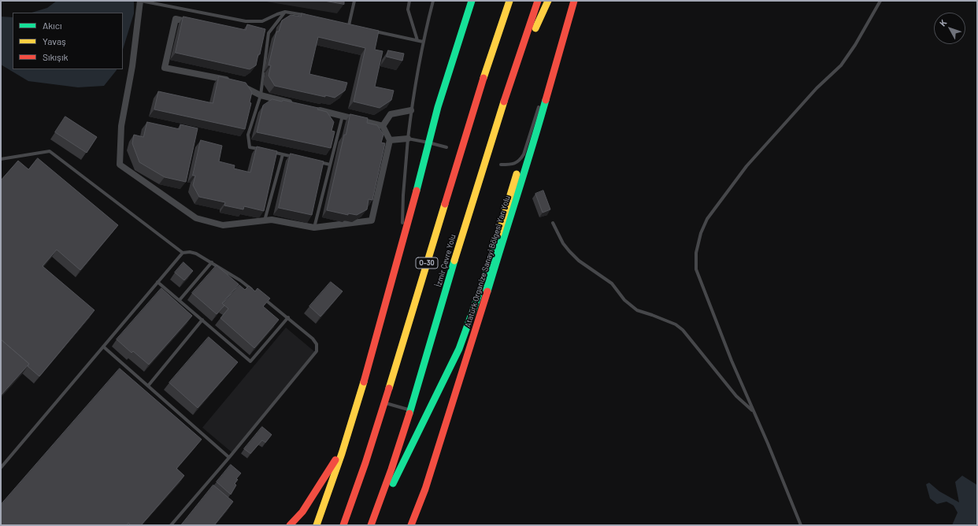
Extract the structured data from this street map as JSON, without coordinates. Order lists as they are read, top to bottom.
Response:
{
  "streets": {
    "main road": ["İzmir Çevre Yolu", "Atatürk Organize Sanayi Bölgesi Yan Yolu", "O-30"]
  },
  "legend": ["Akıcı", "Yavaş", "Sıkışık"],
  "north": "top left"
}
